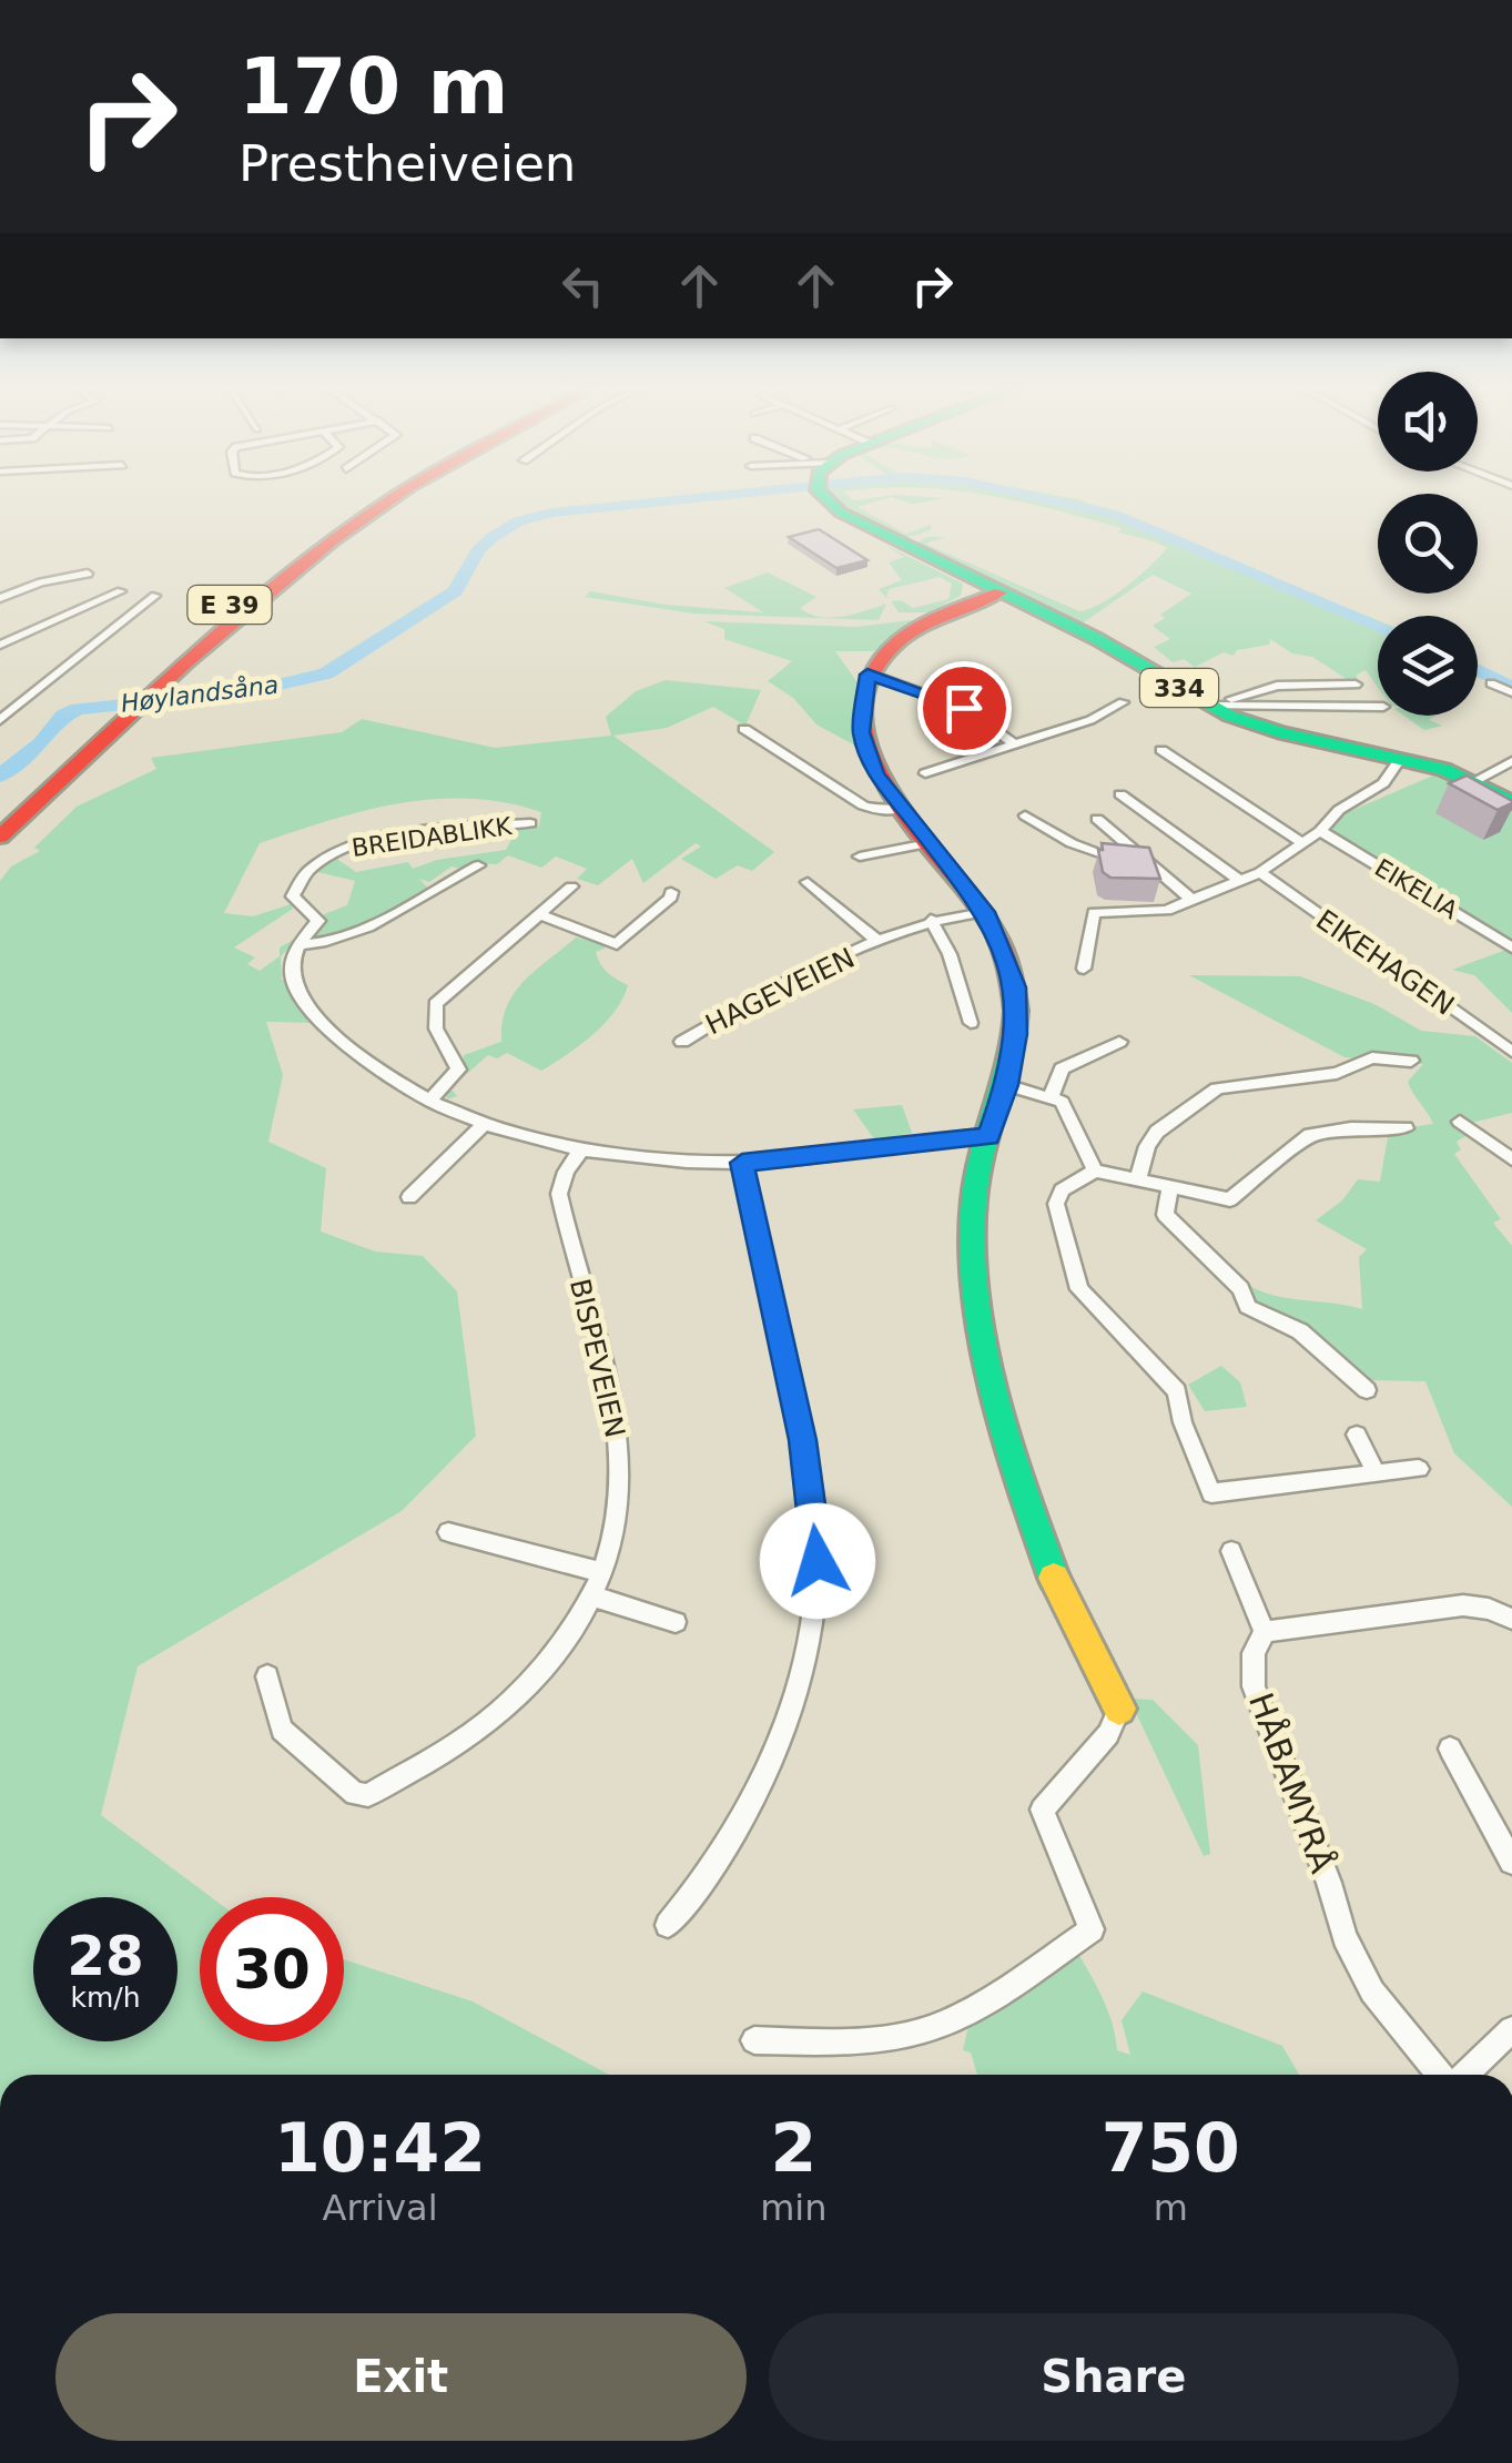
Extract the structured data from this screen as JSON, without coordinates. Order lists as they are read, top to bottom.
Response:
{
  "streets": {
    "main road": ["E 39", "334"],
    "street": [
      "BREIDABLIKK",
      "EIKELIA",
      "EIKEHAGEN",
      "HAGEVEIEN",
      "BISPEVEIEN",
      "HÅBAMYRÅ"
    ]
  },
  "water": ["Høylandsåna"],
  "page": {
    "turn": ["170 m", "Prestheiveien"],
    "speed": "28 km/h",
    "limit": "30",
    "eta": [
      "10:42",
      "Arrival",
      "2",
      "min",
      "750",
      "m"
    ],
    "buttons": ["Exit", "Share"]
  }
}
